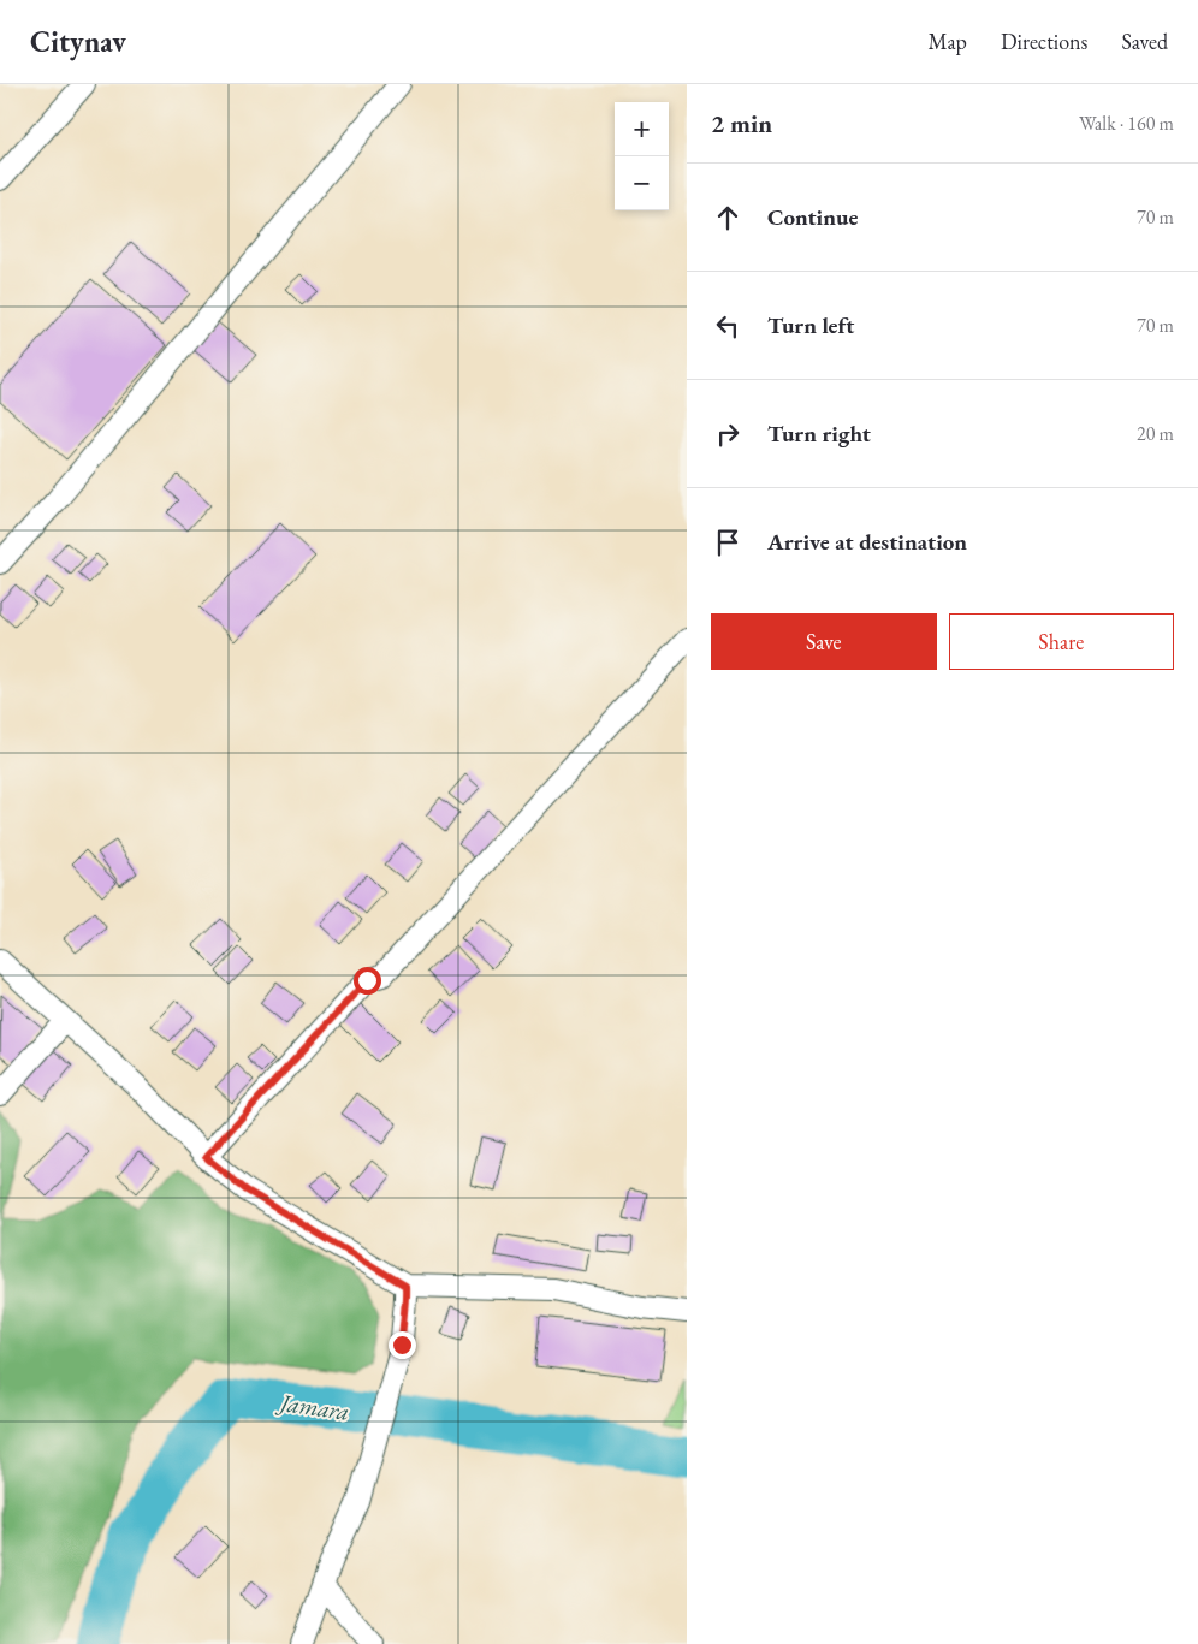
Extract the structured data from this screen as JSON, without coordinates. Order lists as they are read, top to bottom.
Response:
{
  "water": ["Jamara"],
  "page": {
    "header": "Citynav",
    "nav": ["Map", "Directions", "Saved"],
    "heading": ["2 min", "Walk · 160 m"],
    "map_buttons": ["+", "−"],
    "list": [
      ["Continue", "70 m"],
      ["Turn left", "70 m"],
      ["Turn right", "20 m"],
      "Arrive at destination"
    ],
    "buttons": ["Save", "Share"]
  }
}
